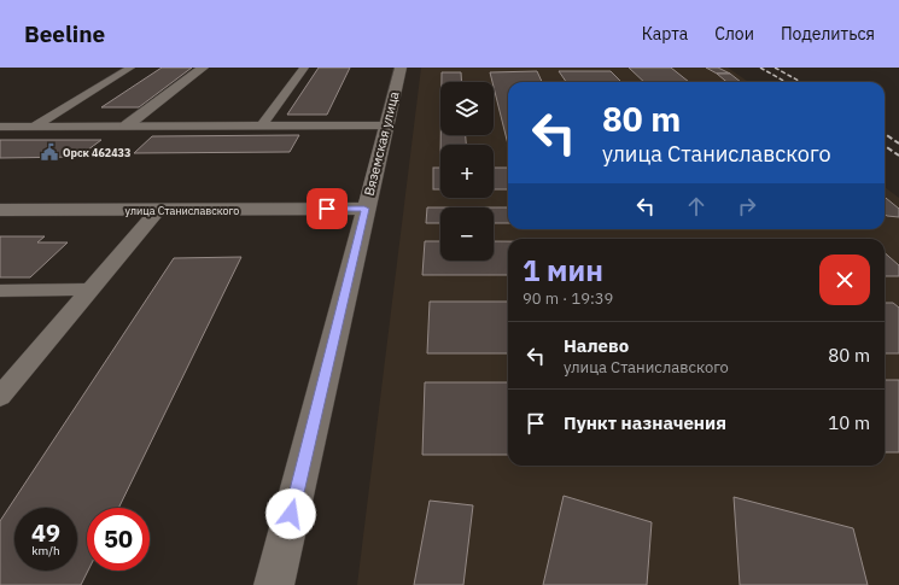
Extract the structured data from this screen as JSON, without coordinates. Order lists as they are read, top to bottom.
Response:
{
  "streets": {
    "main road": ["Вяземская улица", "улица Станиславского"]
  },
  "crossings": [
    ["Вяземская улица", "улица Станиславского"]
  ],
  "places": {
    "public building": ["Орск 462433"]
  },
  "page": {
    "header": "Beeline",
    "nav": ["Карта", "Слои", "Поделиться"],
    "map_buttons": ["+", "−"],
    "turn": ["80 m", "улица Станиславского"],
    "heading": ["1 мин", "90 m · 19:39"],
    "list": [
      {
        "name": "Налево",
        "note": "улица Станиславского",
        "value": "80 m"
      },
      {
        "name": "Пункт назначения",
        "value": "10 m"
      }
    ],
    "speed": "49 km/h",
    "limit": "50"
  }
}
